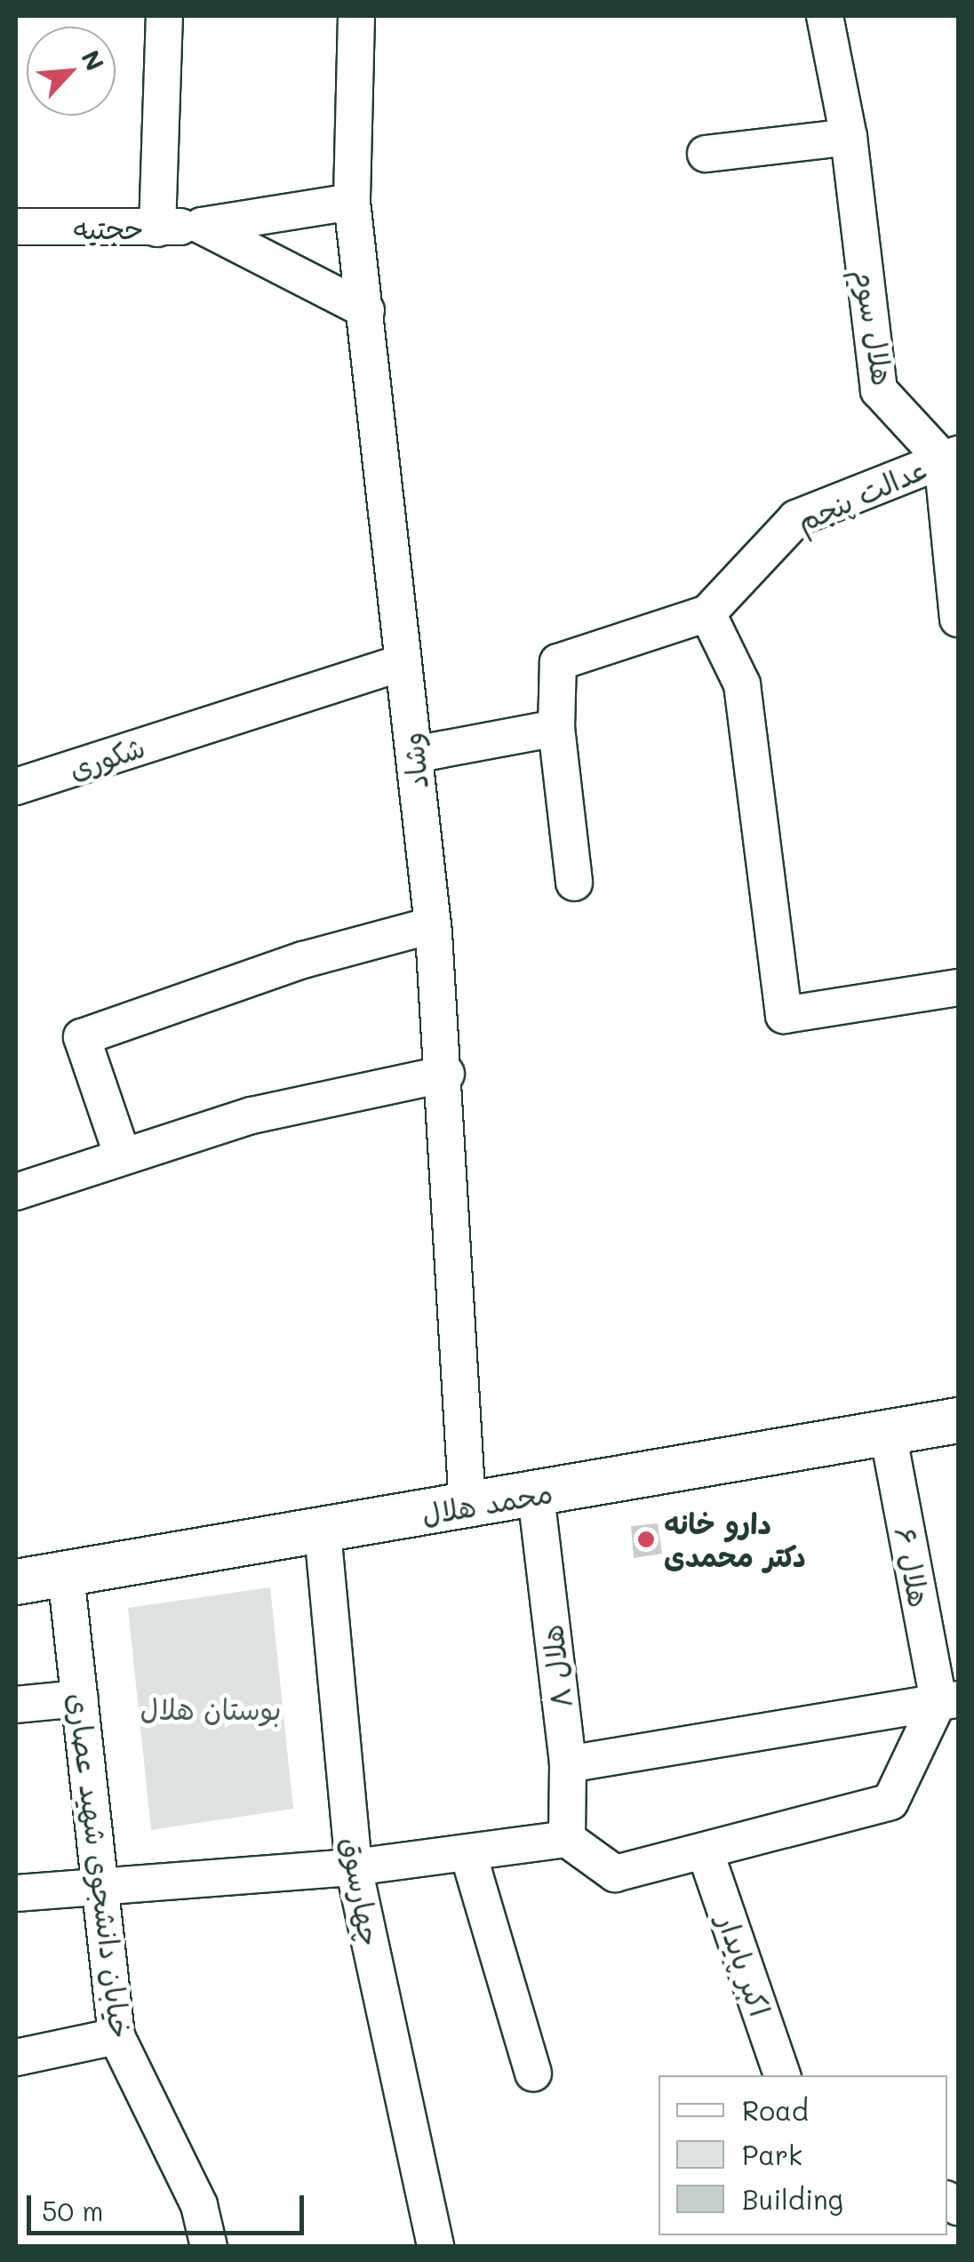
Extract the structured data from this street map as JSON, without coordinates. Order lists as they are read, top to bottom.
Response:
{
  "streets": {
    "main road": ["محمد هلال"],
    "street": [
      "حجتیه",
      "هلال سوم",
      "عدالت پنجم",
      "شکوری",
      "وشاد",
      "هلال ۶",
      "هلال ۸",
      "خیابان دانشجوی شهید عصاری",
      "چهارسوق",
      "اکبر پایدار"
    ]
  },
  "crossings": [
    ["حجتیه", "وشاد"],
    ["هلال سوم", "عدالت پنجم"],
    ["شکوری", "وشاد"],
    ["وشاد", "محمد هلال"],
    ["محمد هلال", "هلال ۶"],
    ["محمد هلال", "هلال ۸"],
    ["محمد هلال", "خیابان دانشجوی شهید عصاری"],
    ["محمد هلال", "چهارسوق"]
  ],
  "parks": ["بوستان هلال"],
  "places": ["دارو خانه دکتر محمدی"],
  "legend": ["Road", "Park", "Building"],
  "scale_bar": "50 m",
  "north": "top right"
}
